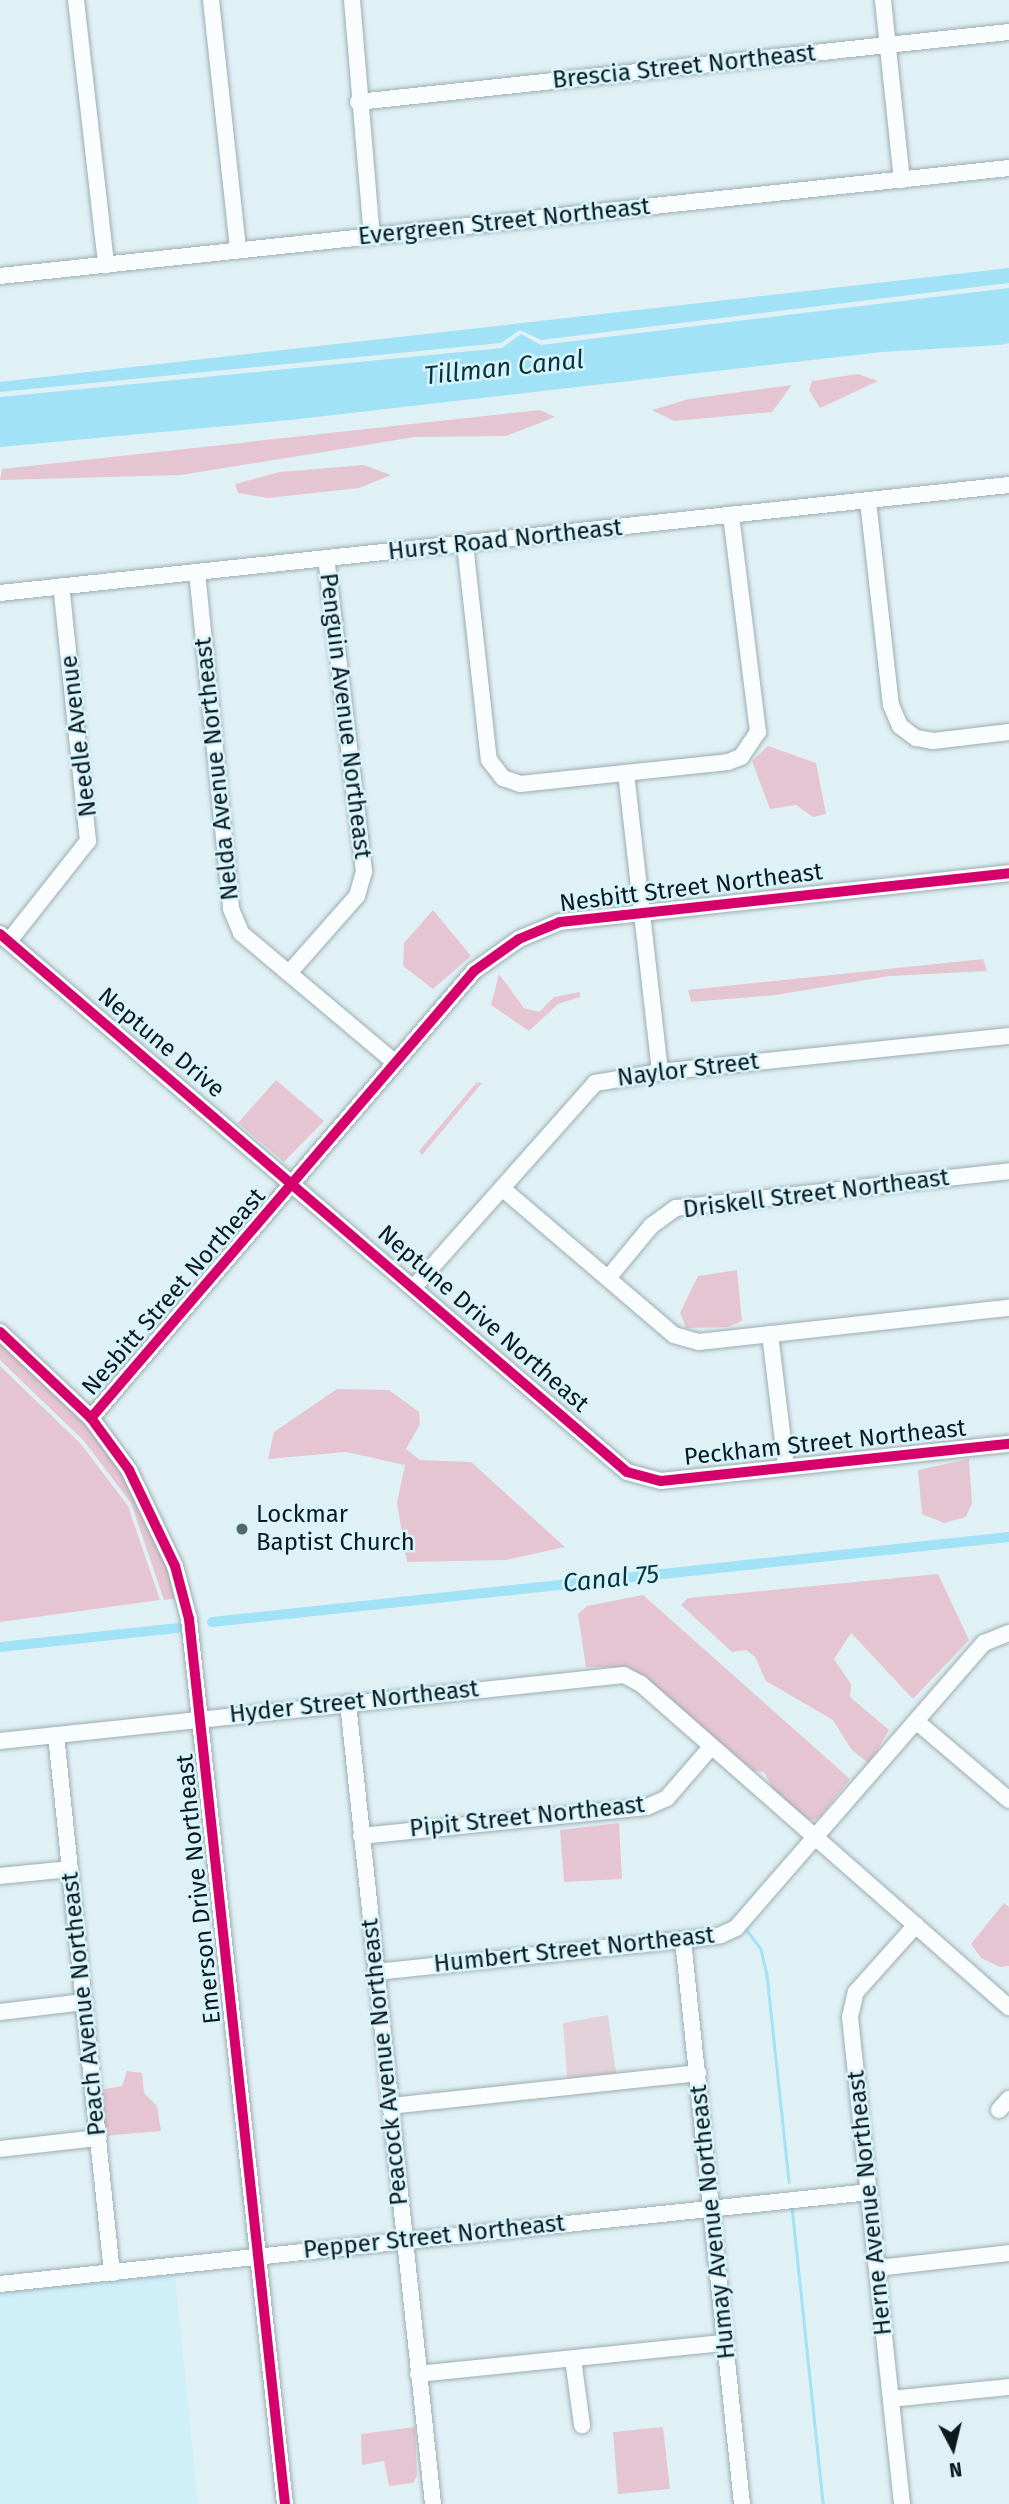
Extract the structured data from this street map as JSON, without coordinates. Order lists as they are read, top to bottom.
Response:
{
  "streets": {
    "street": [
      "Brescia Street Northeast",
      "Evergreen Street Northeast",
      "Hurst Road Northeast",
      "Penguin Avenue Northeast",
      "Needle Avenue",
      "Nelda Avenue Northeast",
      "Nesbitt Street Northeast",
      "Neptune Drive",
      "Naylor Street",
      "Driskell Street Northeast",
      "Neptune Drive Northeast",
      "Peckham Street Northeast",
      "Hyder Street Northeast",
      "Pipit Street Northeast",
      "Emerson Drive Northeast",
      "Humbert Street Northeast",
      "Peach Avenue Northeast",
      "Peacock Avenue Northeast",
      "Herne Avenue Northeast",
      "Humay Avenue Northeast",
      "Pepper Street Northeast"
    ]
  },
  "crossings": [
    ["Hurst Road Northeast", "Penguin Avenue Northeast"],
    ["Hurst Road Northeast", "Needle Avenue"],
    ["Hurst Road Northeast", "Nelda Avenue Northeast"],
    ["Penguin Avenue Northeast", "Nelda Avenue Northeast"],
    ["Needle Avenue", "Neptune Drive"],
    ["Nelda Avenue Northeast", "Nesbitt Street Northeast"],
    ["Nesbitt Street Northeast", "Neptune Drive"],
    ["Nesbitt Street Northeast", "Neptune Drive Northeast"],
    ["Nesbitt Street Northeast", "Emerson Drive Northeast"],
    ["Neptune Drive", "Neptune Drive Northeast"],
    ["Naylor Street", "Neptune Drive Northeast"],
    ["Neptune Drive Northeast", "Peckham Street Northeast"],
    ["Hyder Street Northeast", "Pipit Street Northeast"],
    ["Hyder Street Northeast", "Emerson Drive Northeast"],
    ["Hyder Street Northeast", "Peach Avenue Northeast"],
    ["Hyder Street Northeast", "Peacock Avenue Northeast"],
    ["Pipit Street Northeast", "Peacock Avenue Northeast"],
    ["Emerson Drive Northeast", "Pepper Street Northeast"],
    ["Humbert Street Northeast", "Peacock Avenue Northeast"],
    ["Humbert Street Northeast", "Humay Avenue Northeast"],
    ["Peach Avenue Northeast", "Pepper Street Northeast"],
    ["Peacock Avenue Northeast", "Pepper Street Northeast"],
    ["Herne Avenue Northeast", "Pepper Street Northeast"],
    ["Humay Avenue Northeast", "Pepper Street Northeast"]
  ],
  "water": ["Tillman Canal", "Canal 75"],
  "places": ["Lockmar Baptist Church"],
  "north": "bottom"
}
